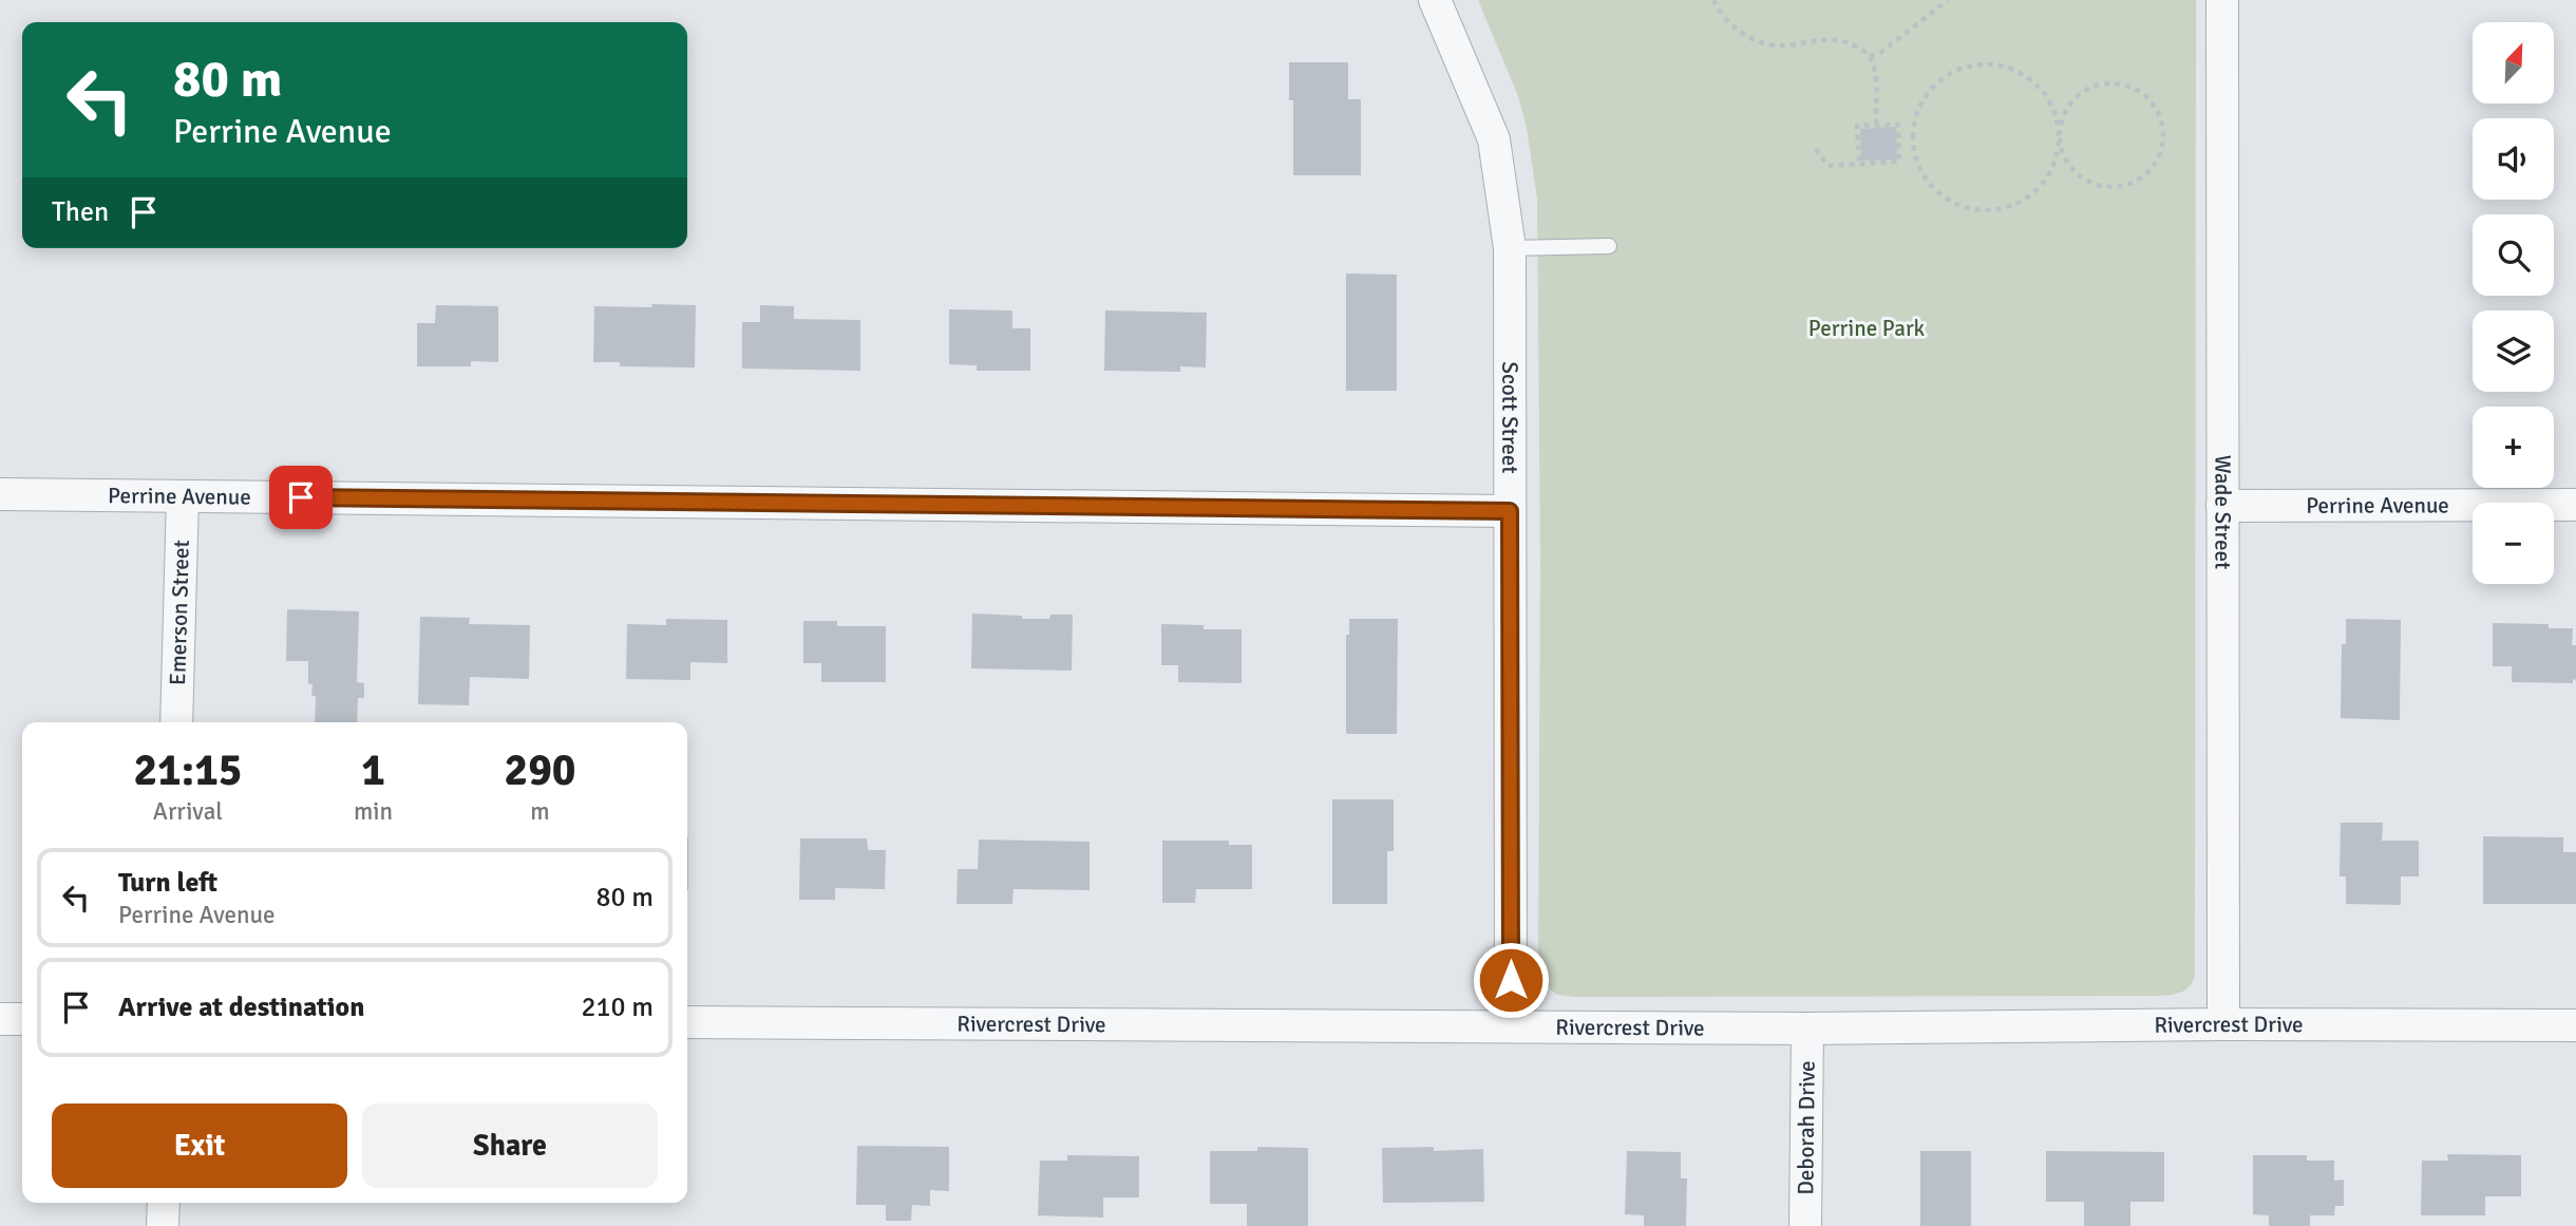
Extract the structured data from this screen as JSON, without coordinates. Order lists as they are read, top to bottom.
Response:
{
  "streets": {
    "street": [
      "Scott Street",
      "Perrine Avenue",
      "Wade Street",
      "Emerson Street",
      "Rivercrest Drive",
      "Deborah Drive"
    ]
  },
  "crossings": [
    ["Scott Street", "Perrine Avenue"],
    ["Scott Street", "Rivercrest Drive"],
    ["Perrine Avenue", "Wade Street"],
    ["Perrine Avenue", "Emerson Street"],
    ["Wade Street", "Rivercrest Drive"],
    ["Rivercrest Drive", "Deborah Drive"]
  ],
  "parks": ["Perrine Park"],
  "north": "top right",
  "page": {
    "map_buttons": ["+", "−"],
    "turn": ["80 m", "Perrine Avenue"],
    "then": "Then",
    "eta": [
      "21:15",
      "Arrival",
      "1",
      "min",
      "290",
      "m"
    ],
    "list": [
      {
        "name": "Turn left",
        "note": "Perrine Avenue",
        "value": "80 m"
      },
      {
        "name": "Arrive at destination",
        "value": "210 m"
      }
    ],
    "buttons": ["Exit", "Share"]
  }
}
